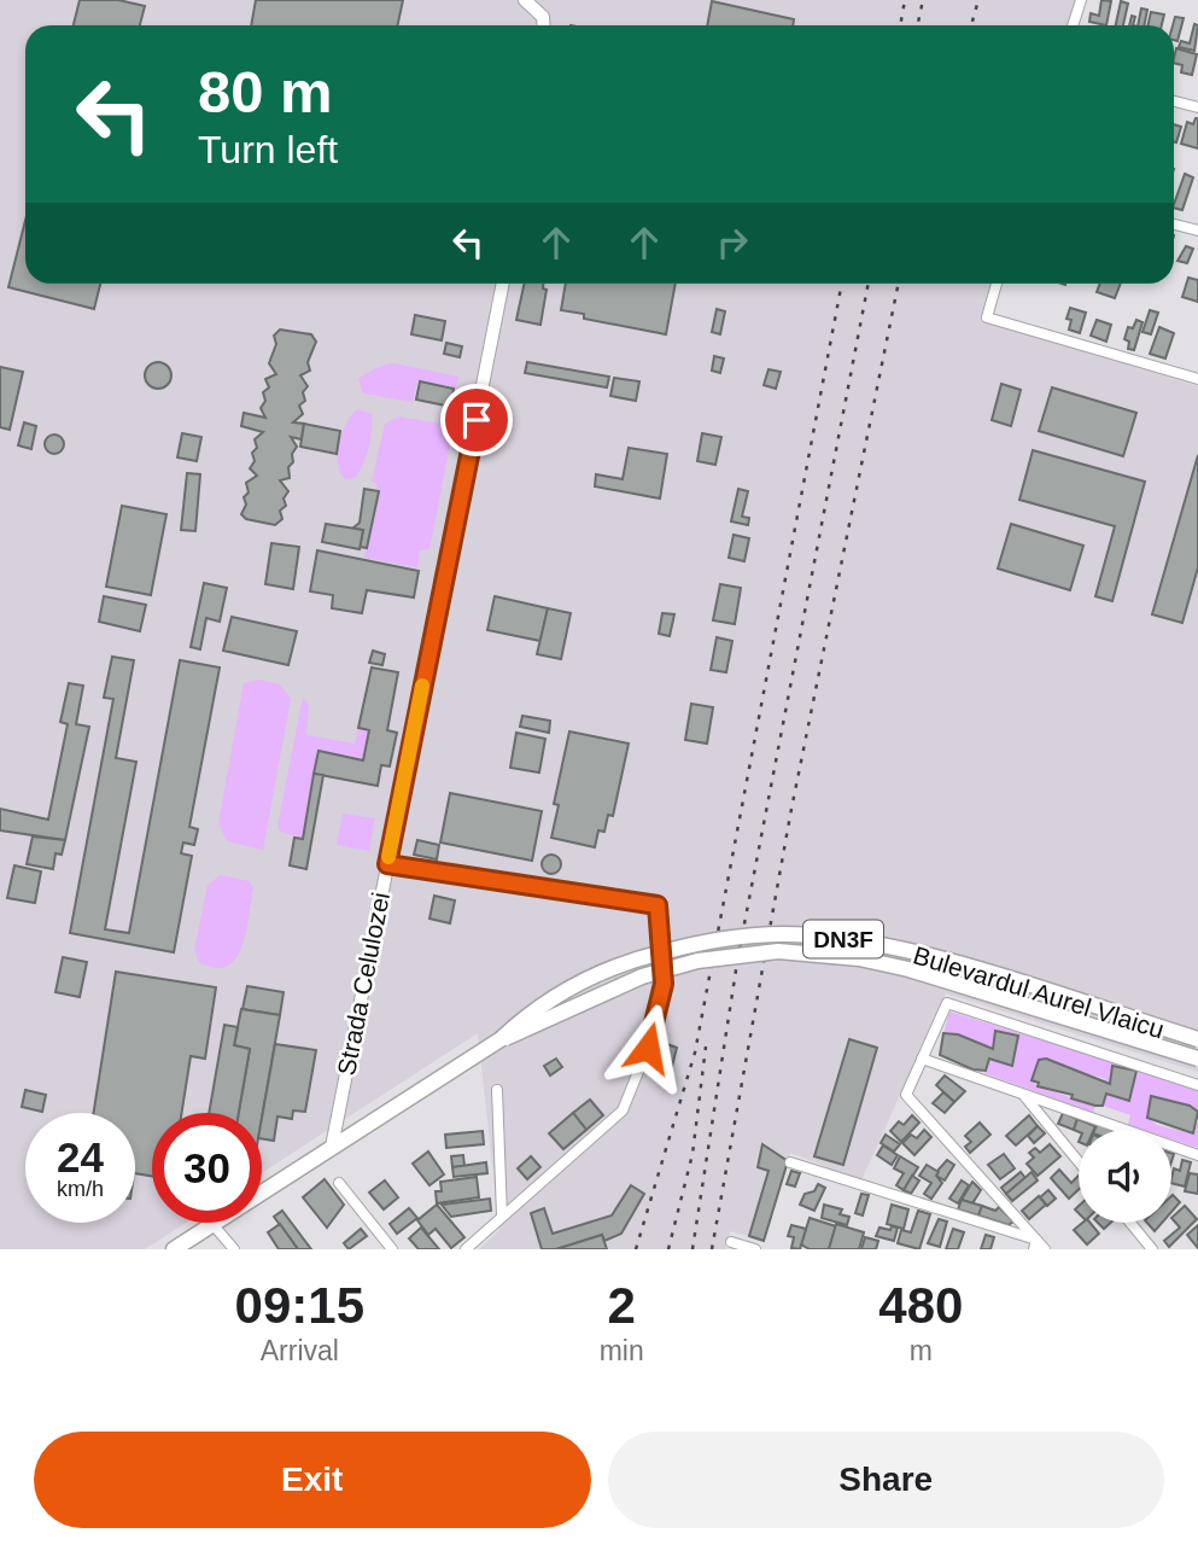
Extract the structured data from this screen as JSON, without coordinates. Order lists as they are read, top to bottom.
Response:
{
  "streets": {
    "main road": ["DN3F", "Bulevardul Aurel Vlaicu"],
    "street": ["Strada Celulozei"]
  },
  "crossings": [
    ["Strada Celulozei", "Bulevardul Aurel Vlaicu"]
  ],
  "page": {
    "turn": ["80 m", "Turn left"],
    "speed": "24 km/h",
    "limit": "30",
    "eta": [
      "09:15",
      "Arrival",
      "2",
      "min",
      "480",
      "m"
    ],
    "buttons": ["Exit", "Share"]
  }
}
